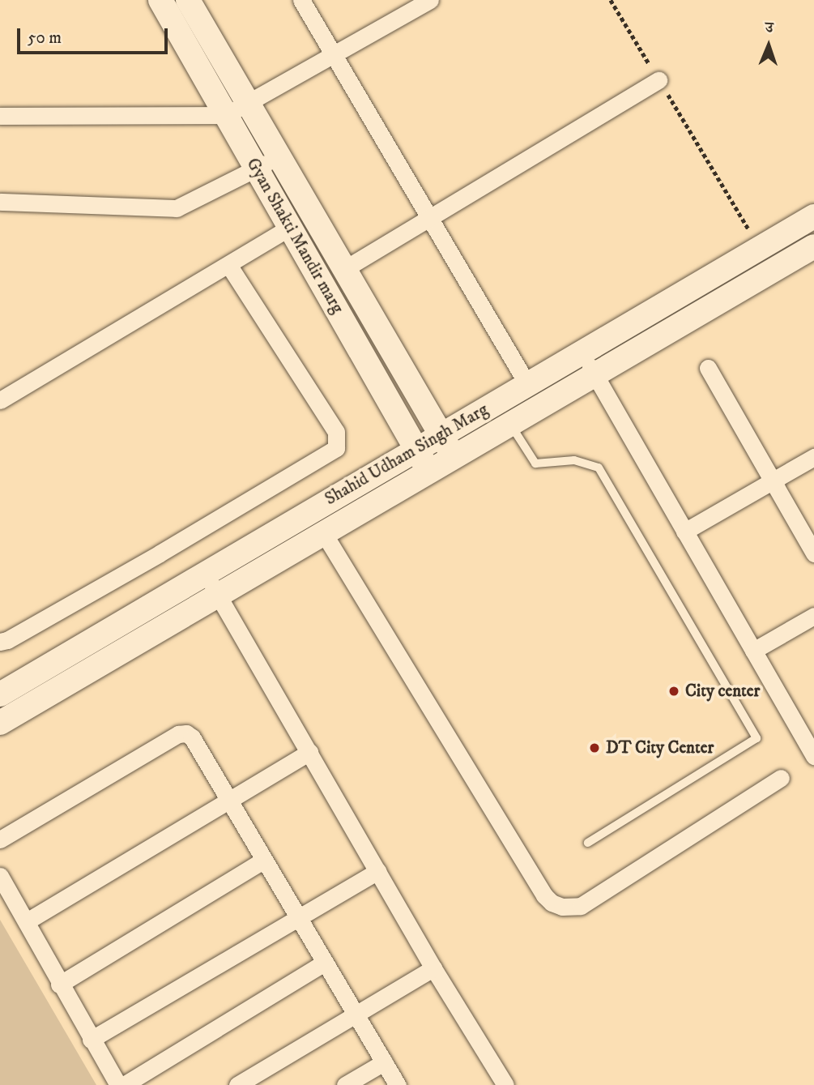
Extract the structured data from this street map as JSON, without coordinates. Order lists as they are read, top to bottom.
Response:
{
  "streets": {
    "street": ["Gyan Shakti Mandir marg", "Shahid Udham Singh Marg"]
  },
  "crossings": [
    ["Gyan Shakti Mandir marg", "Shahid Udham Singh Marg"]
  ],
  "places": ["City center", "DT City Center"],
  "scale_bar": "50 m",
  "north": "top"
}
